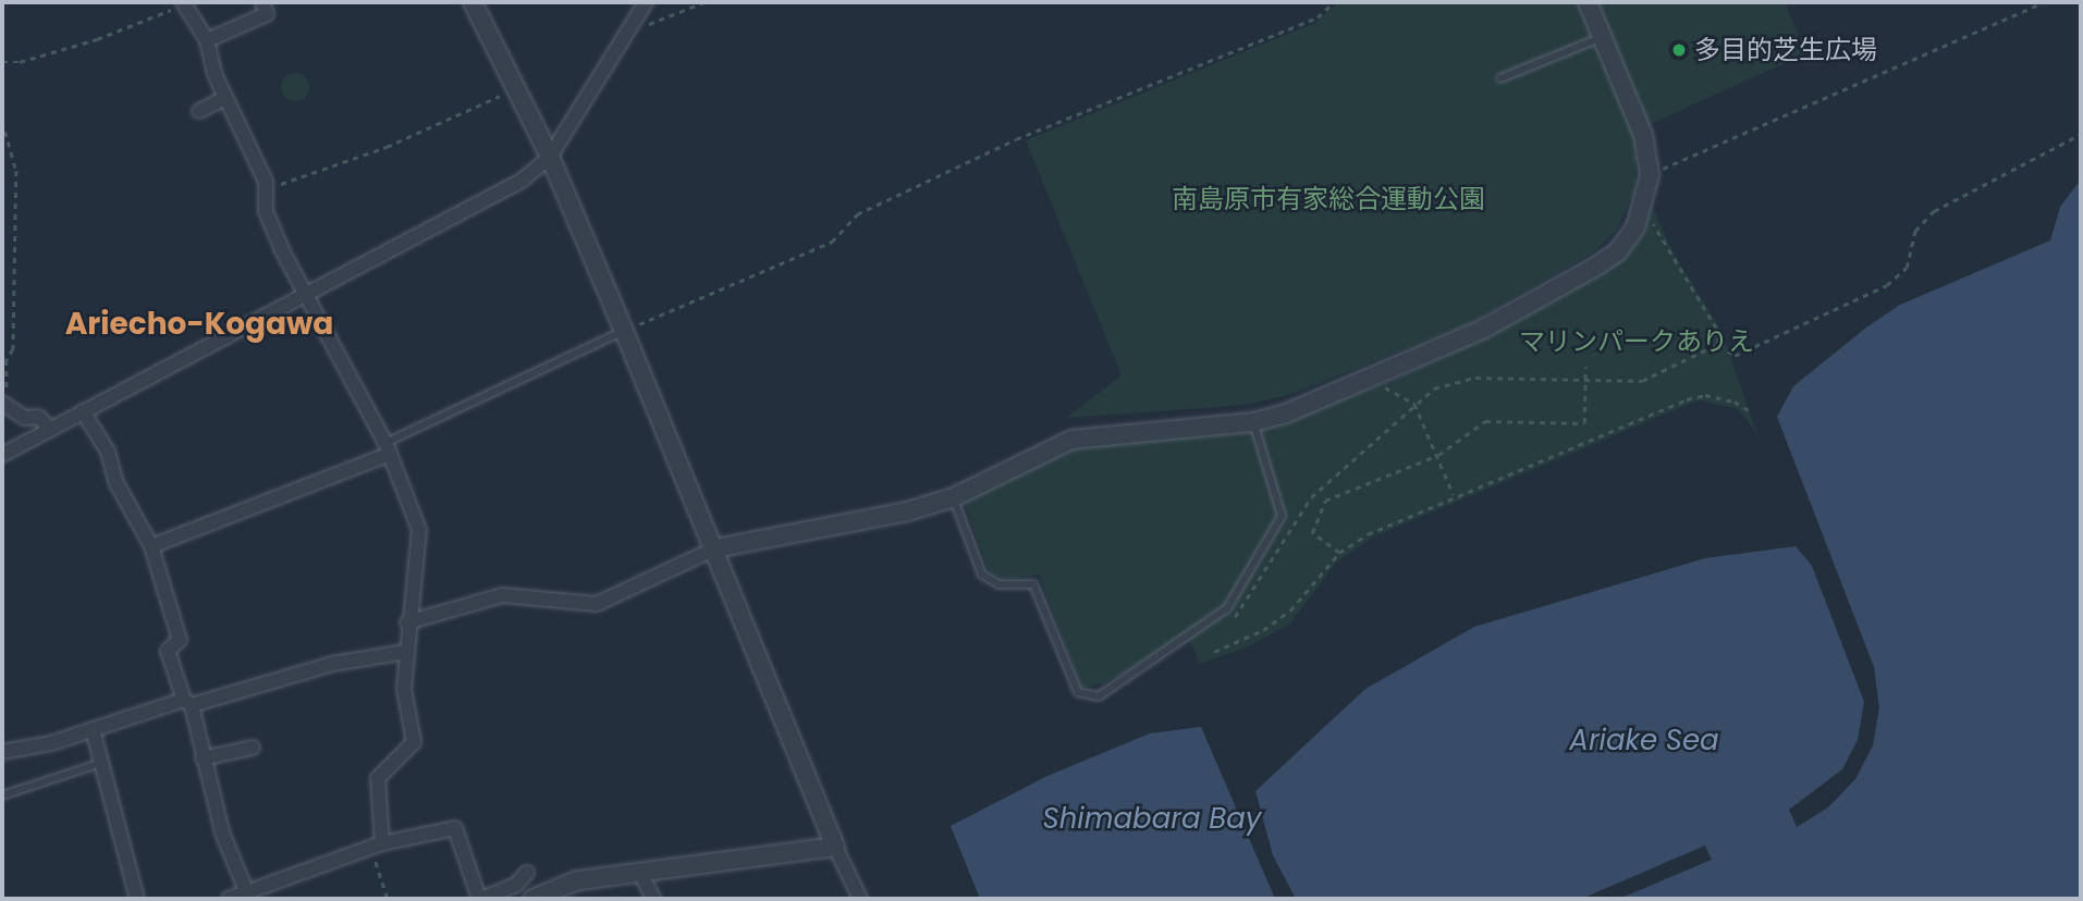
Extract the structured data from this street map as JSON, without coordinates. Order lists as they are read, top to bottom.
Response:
{
  "districts": ["Ariecho-Kogawa"],
  "water": ["Ariake Sea", "Shimabara Bay"],
  "parks": ["南島原市有家総合運動公園", "マリンパークありえ"],
  "places": ["多目的芝生広場"]
}
